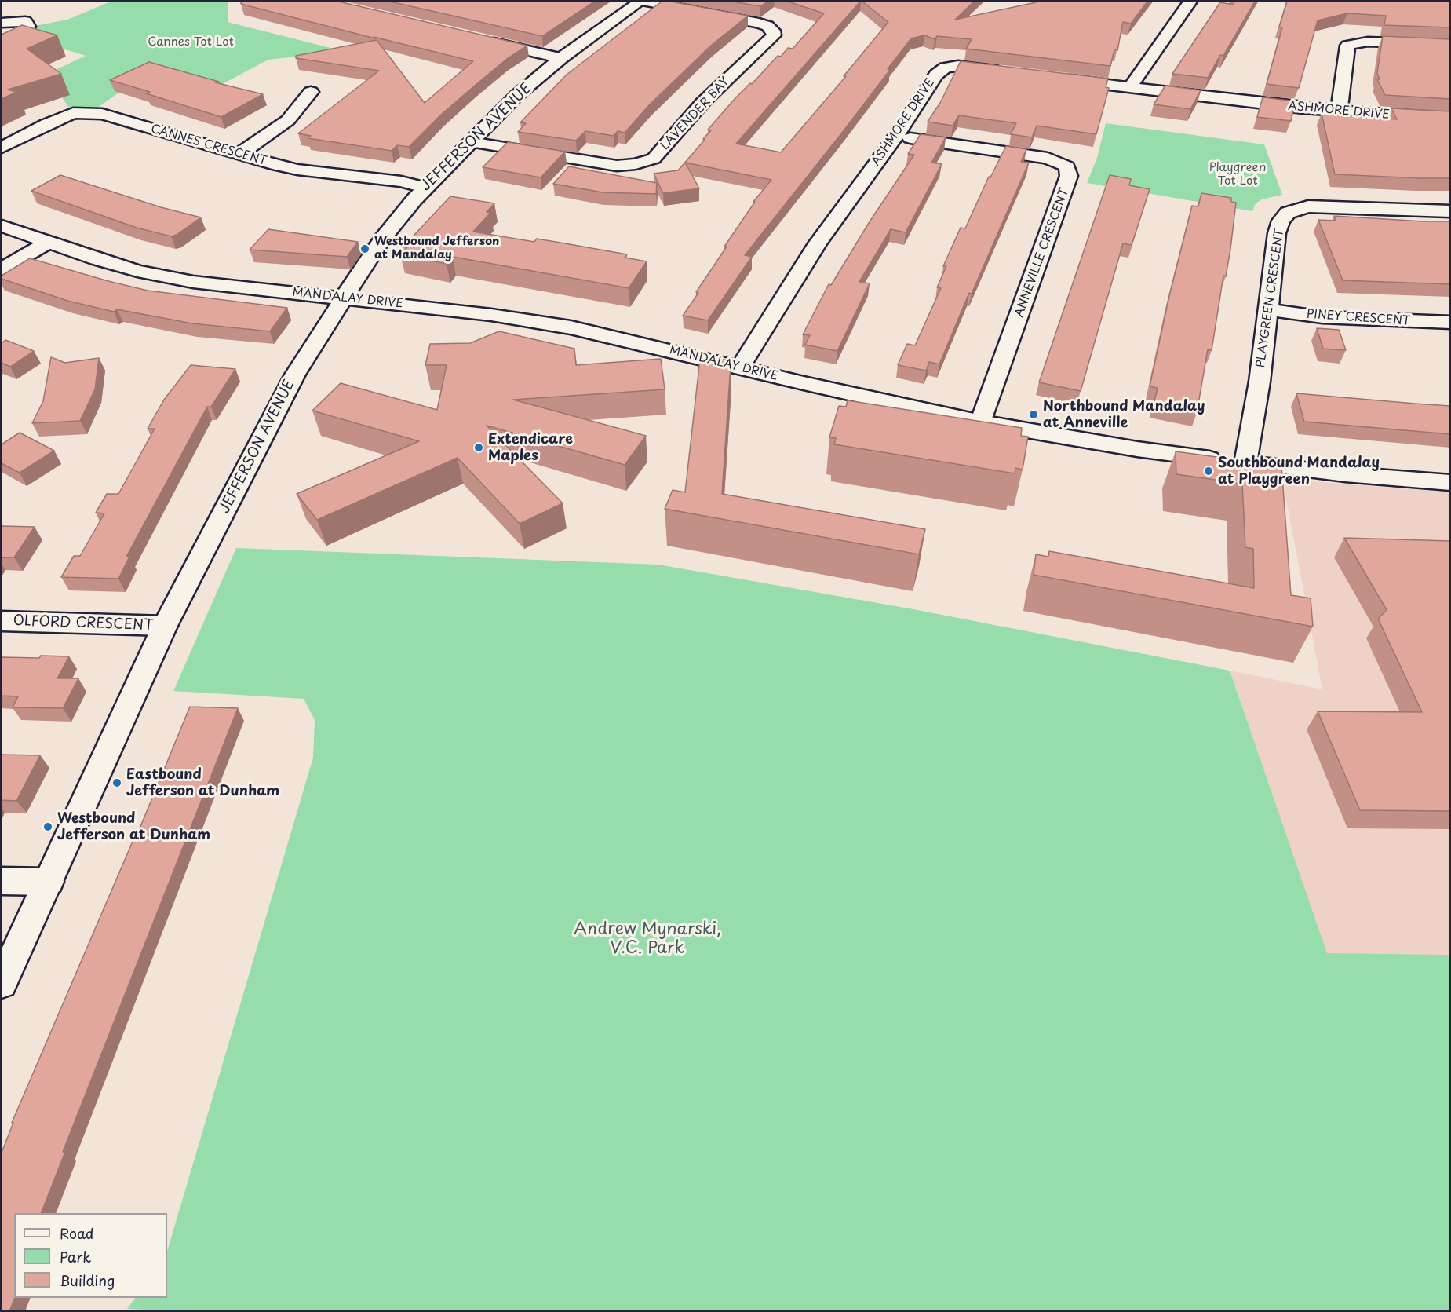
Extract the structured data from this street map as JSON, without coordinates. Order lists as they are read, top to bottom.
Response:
{
  "streets": {
    "street": [
      "ASHMORE DRIVE",
      "LAVENDER BAY",
      "JEFFERSON AVENUE",
      "CANNES CRESCENT",
      "ANNEVILLE CRESCENT",
      "MANDALAY DRIVE",
      "PLAYGREEN CRESCENT",
      "PINEY CRESCENT",
      "OLFORD CRESCENT"
    ]
  },
  "crossings": [
    ["ASHMORE DRIVE", "ANNEVILLE CRESCENT"],
    ["ASHMORE DRIVE", "MANDALAY DRIVE"],
    ["LAVENDER BAY", "JEFFERSON AVENUE"],
    ["JEFFERSON AVENUE", "CANNES CRESCENT"],
    ["JEFFERSON AVENUE", "MANDALAY DRIVE"],
    ["JEFFERSON AVENUE", "OLFORD CRESCENT"],
    ["ANNEVILLE CRESCENT", "MANDALAY DRIVE"],
    ["MANDALAY DRIVE", "PLAYGREEN CRESCENT"],
    ["PLAYGREEN CRESCENT", "PINEY CRESCENT"]
  ],
  "parks": ["Cannes Tot Lot", "Playgreen Tot Lot", "Andrew Mynarski, V.C. Park"],
  "places": [
    "Westbound Jefferson at Mandalay",
    "Northbound Mandalay at Anneville",
    "Extendicare Maples",
    "Southbound Mandalay at Playgreen",
    "Eastbound Jefferson at Dunham",
    "Westbound Jefferson at Dunham"
  ],
  "legend": ["Road", "Park", "Building"]
}
